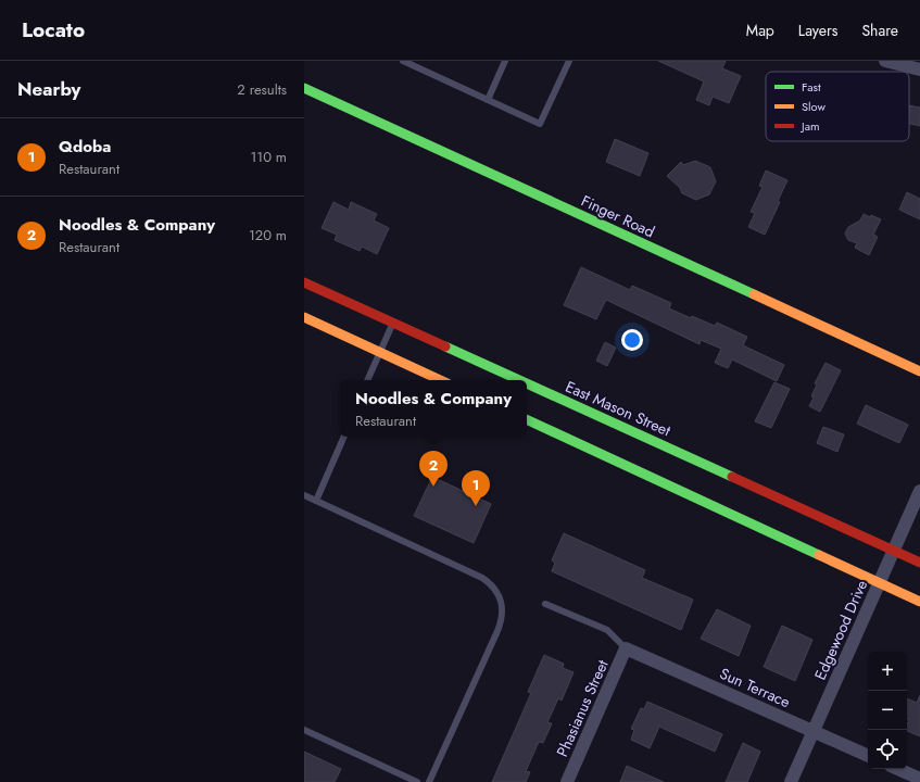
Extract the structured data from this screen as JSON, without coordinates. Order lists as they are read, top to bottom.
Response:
{
  "streets": {
    "main road": ["Finger Road", "East Mason Street"],
    "street": ["Edgewood Drive", "Sun Terrace", "Phasianus Street"]
  },
  "crossings": [
    ["East Mason Street", "Edgewood Drive"],
    ["Edgewood Drive", "Sun Terrace"],
    ["Sun Terrace", "Phasianus Street"]
  ],
  "legend": ["Fast", "Slow", "Jam"],
  "page": {
    "header": "Locato",
    "nav": ["Map", "Layers", "Share"],
    "heading": ["Nearby", "2 results"],
    "list": [
      {
        "mark": "1",
        "name": "Qdoba",
        "note": "Restaurant",
        "value": "110 m"
      },
      {
        "mark": "2",
        "name": "Noodles & Company",
        "note": "Restaurant",
        "value": "120 m"
      }
    ],
    "popup": ["Noodles & Company", "Restaurant"],
    "pins": ["2", "1"],
    "map_buttons": ["+", "−"]
  }
}
